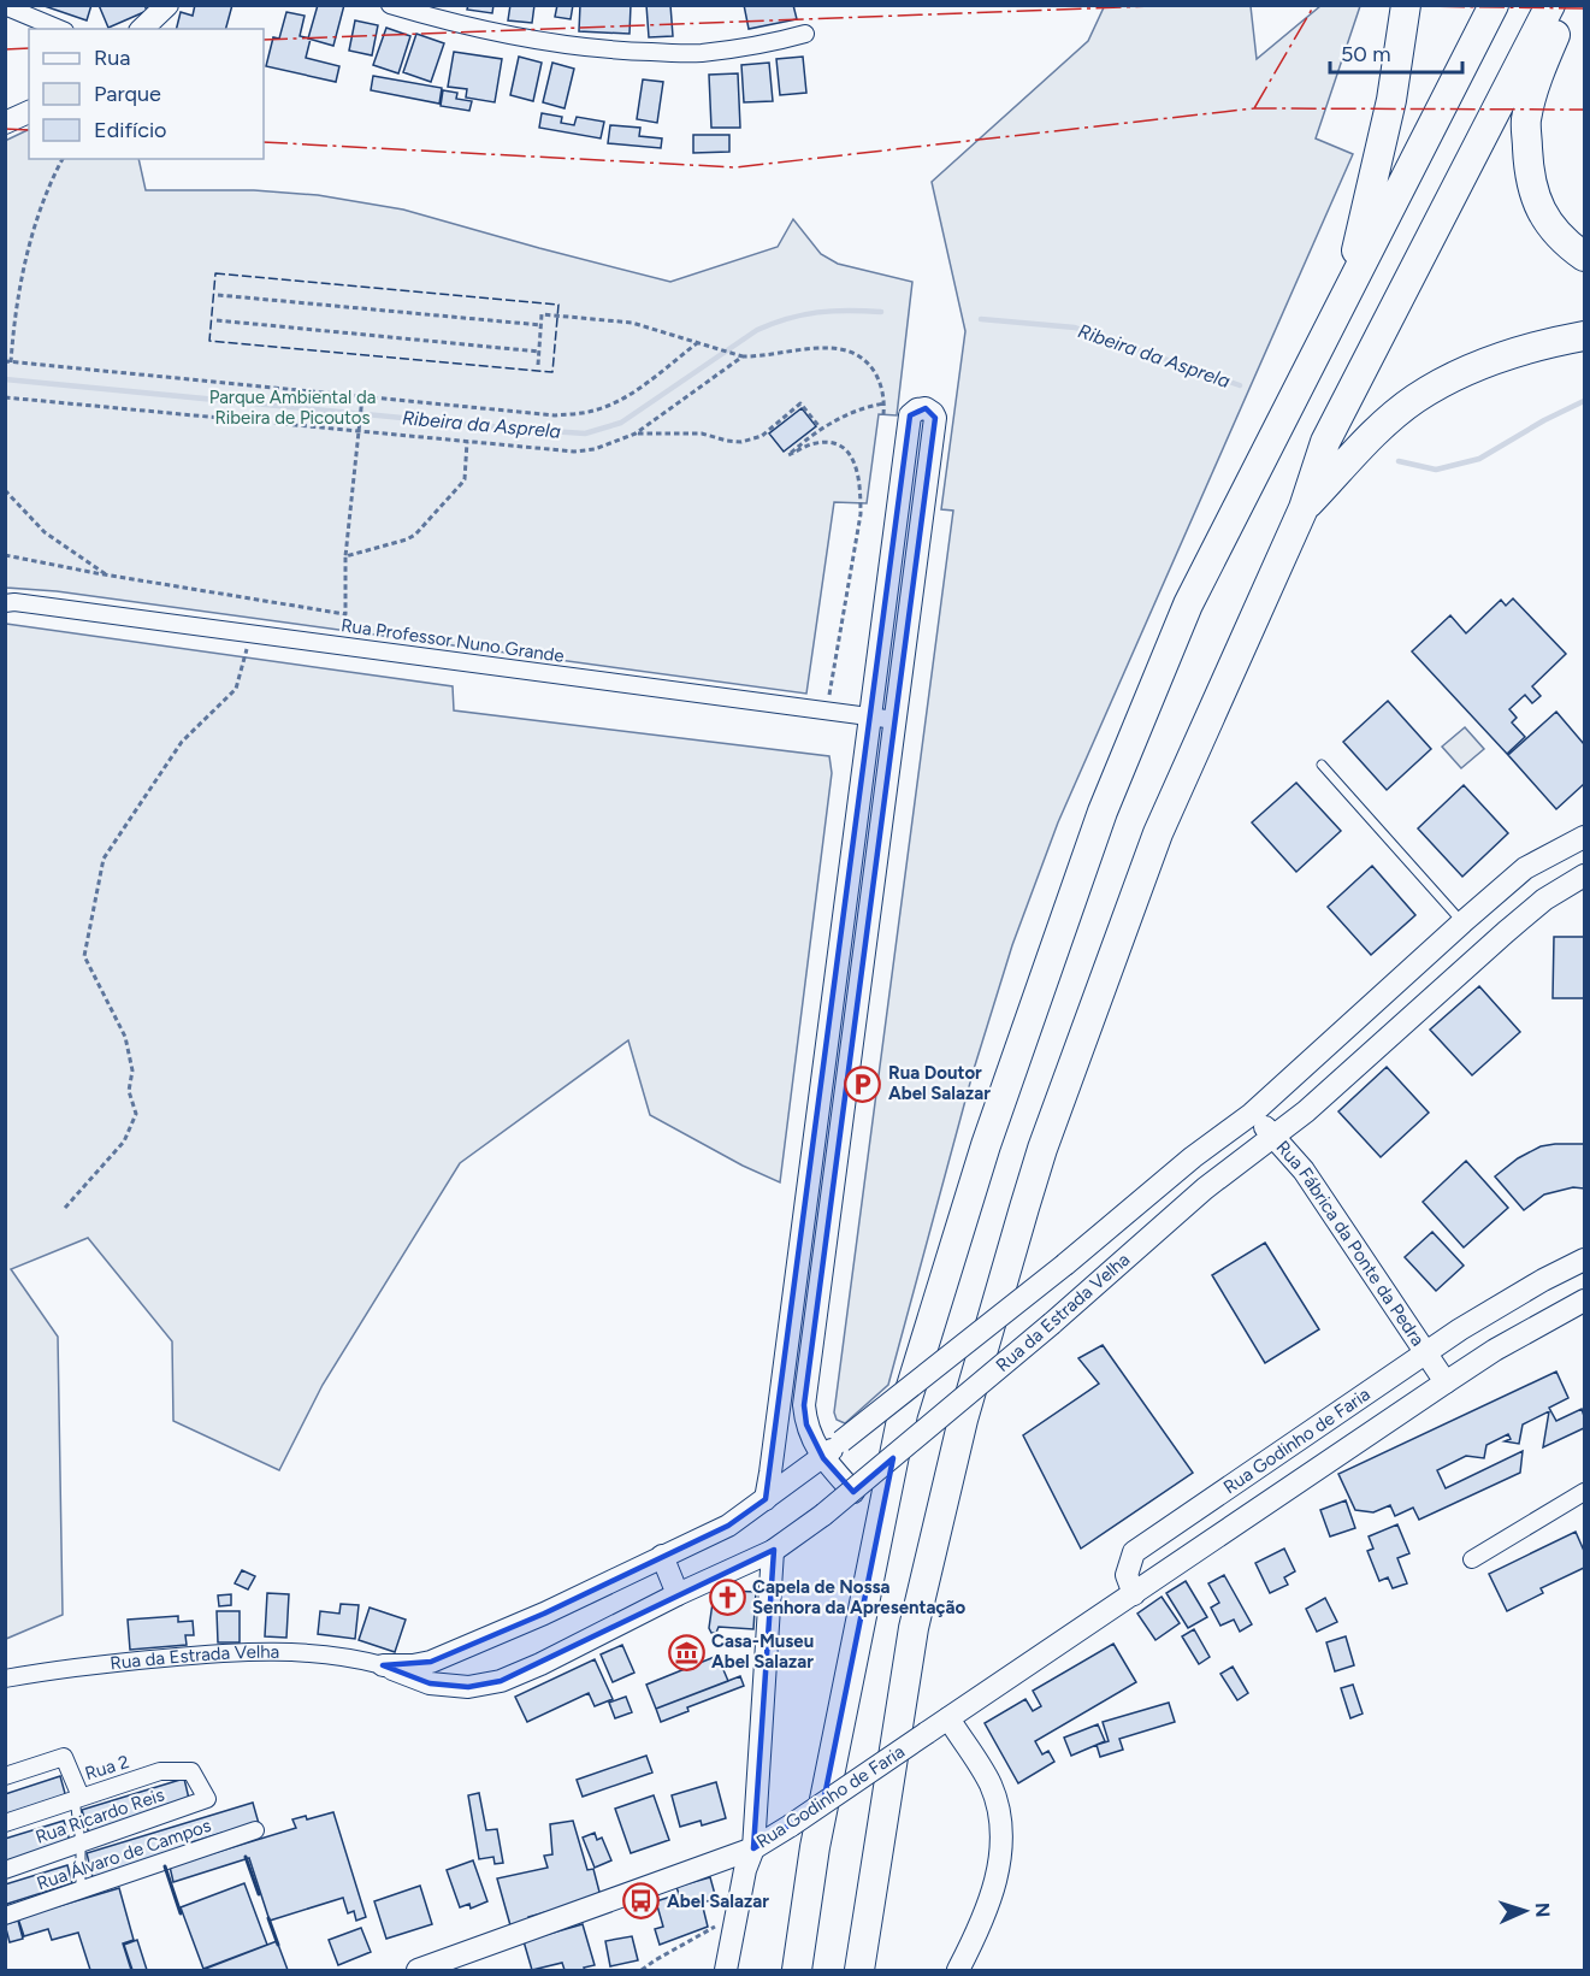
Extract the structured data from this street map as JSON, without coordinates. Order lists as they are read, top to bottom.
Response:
{
  "streets": {
    "street": [
      "Rua Professor Nuno Grande",
      "Rua Fábrica da Ponte da Pedra",
      "Rua da Estrada Velha",
      "Rua Godinho de Faria",
      "Rua 2",
      "Rua Ricardo Reis",
      "Rua Álvaro de Campos"
    ]
  },
  "crossings": [
    ["Rua Fábrica da Ponte da Pedra", "Rua da Estrada Velha"],
    ["Rua Fábrica da Ponte da Pedra", "Rua Godinho de Faria"],
    ["Rua 2", "Rua Ricardo Reis"]
  ],
  "water": ["Ribeira da Asprela"],
  "parks": ["Parque Ambiental da Ribeira de Picoutos"],
  "places": {
    "parking": ["Rua Doutor Abel Salazar"],
    "church": ["Capela de Nossa Senhora da Apresentação"],
    "museum": ["Casa-Museu Abel Salazar"],
    "bus stop": ["Abel Salazar"]
  },
  "legend": ["Rua", "Parque", "Edifício"],
  "scale_bar": "50 m",
  "north": "right"
}
